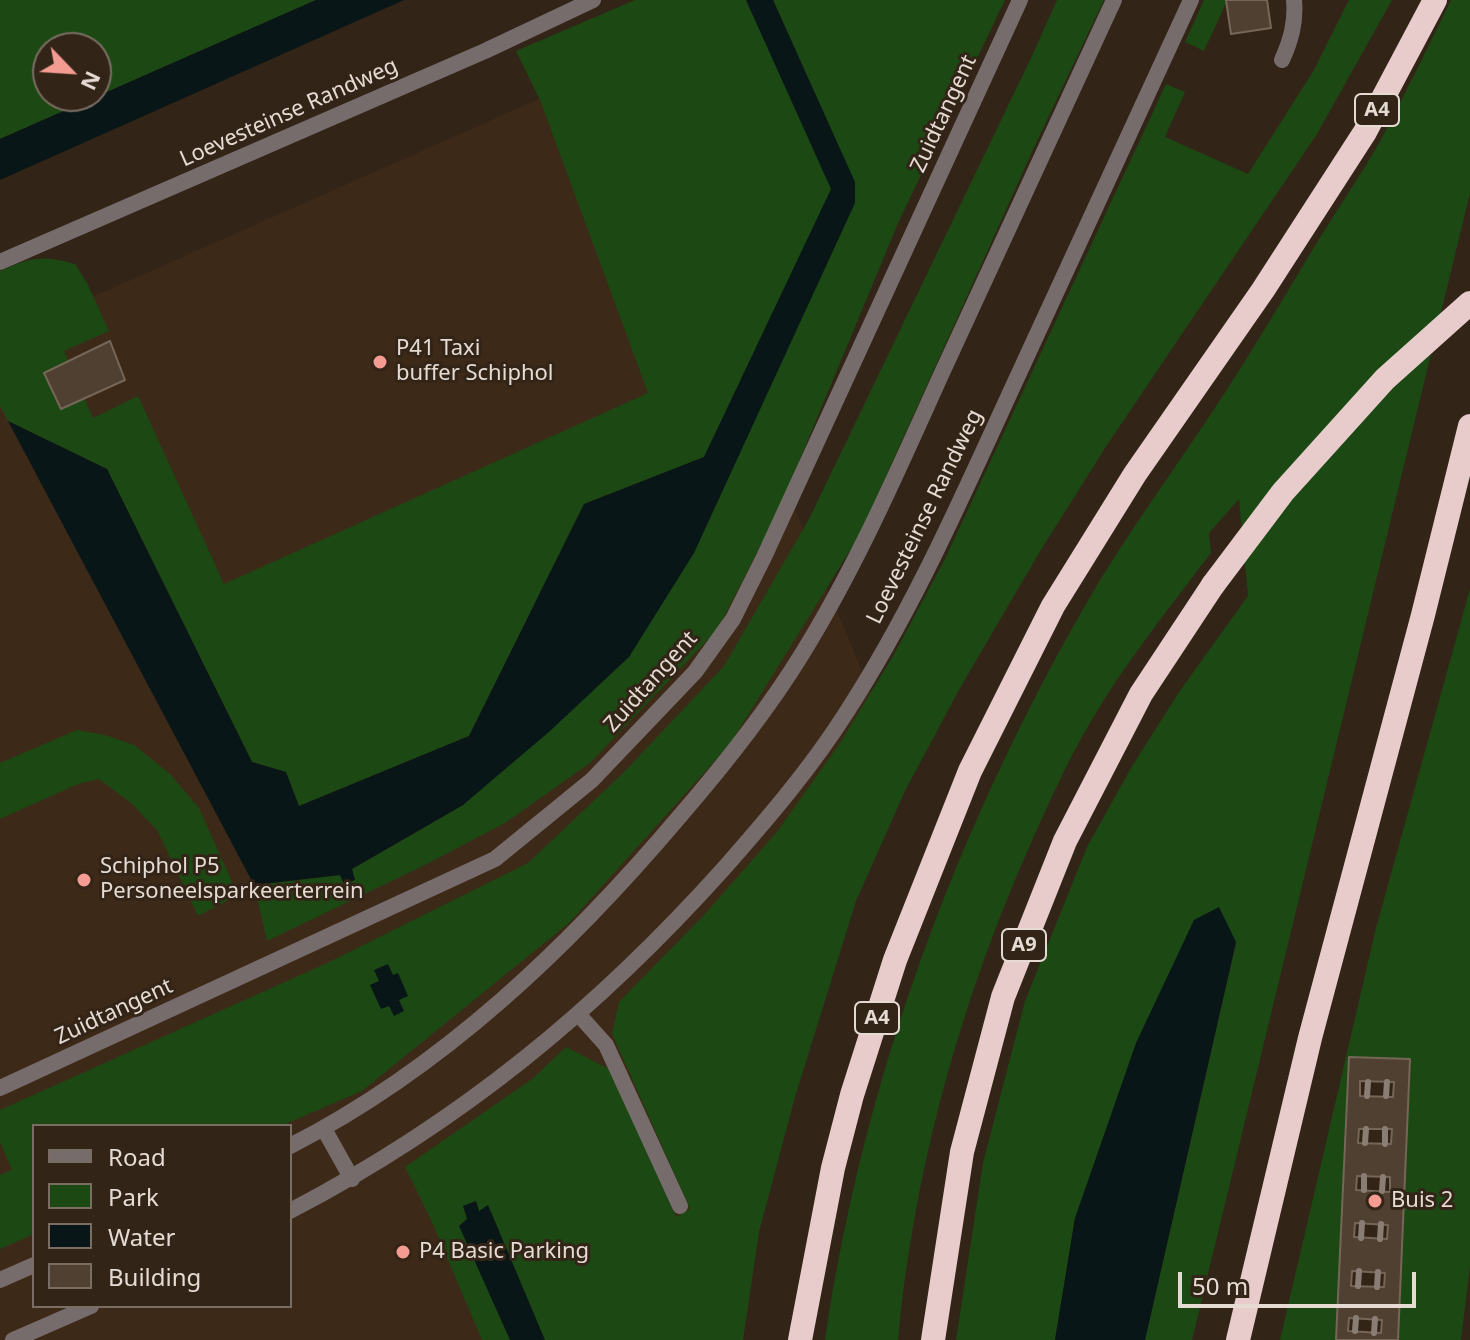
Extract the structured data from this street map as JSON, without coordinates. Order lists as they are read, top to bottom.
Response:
{
  "streets": {
    "highway": ["A4", "A9"],
    "street": ["Loevesteinse Randweg", "Zuidtangent"]
  },
  "places": [
    "P41 Taxi buffer Schiphol",
    "Schiphol P5 Personeelsparkeerterrein",
    "Buis 2",
    "P4 Basic Parking"
  ],
  "legend": [
    "Road",
    "Park",
    "Water",
    "Building"
  ],
  "scale_bar": "50 m",
  "north": "bottom right"
}
